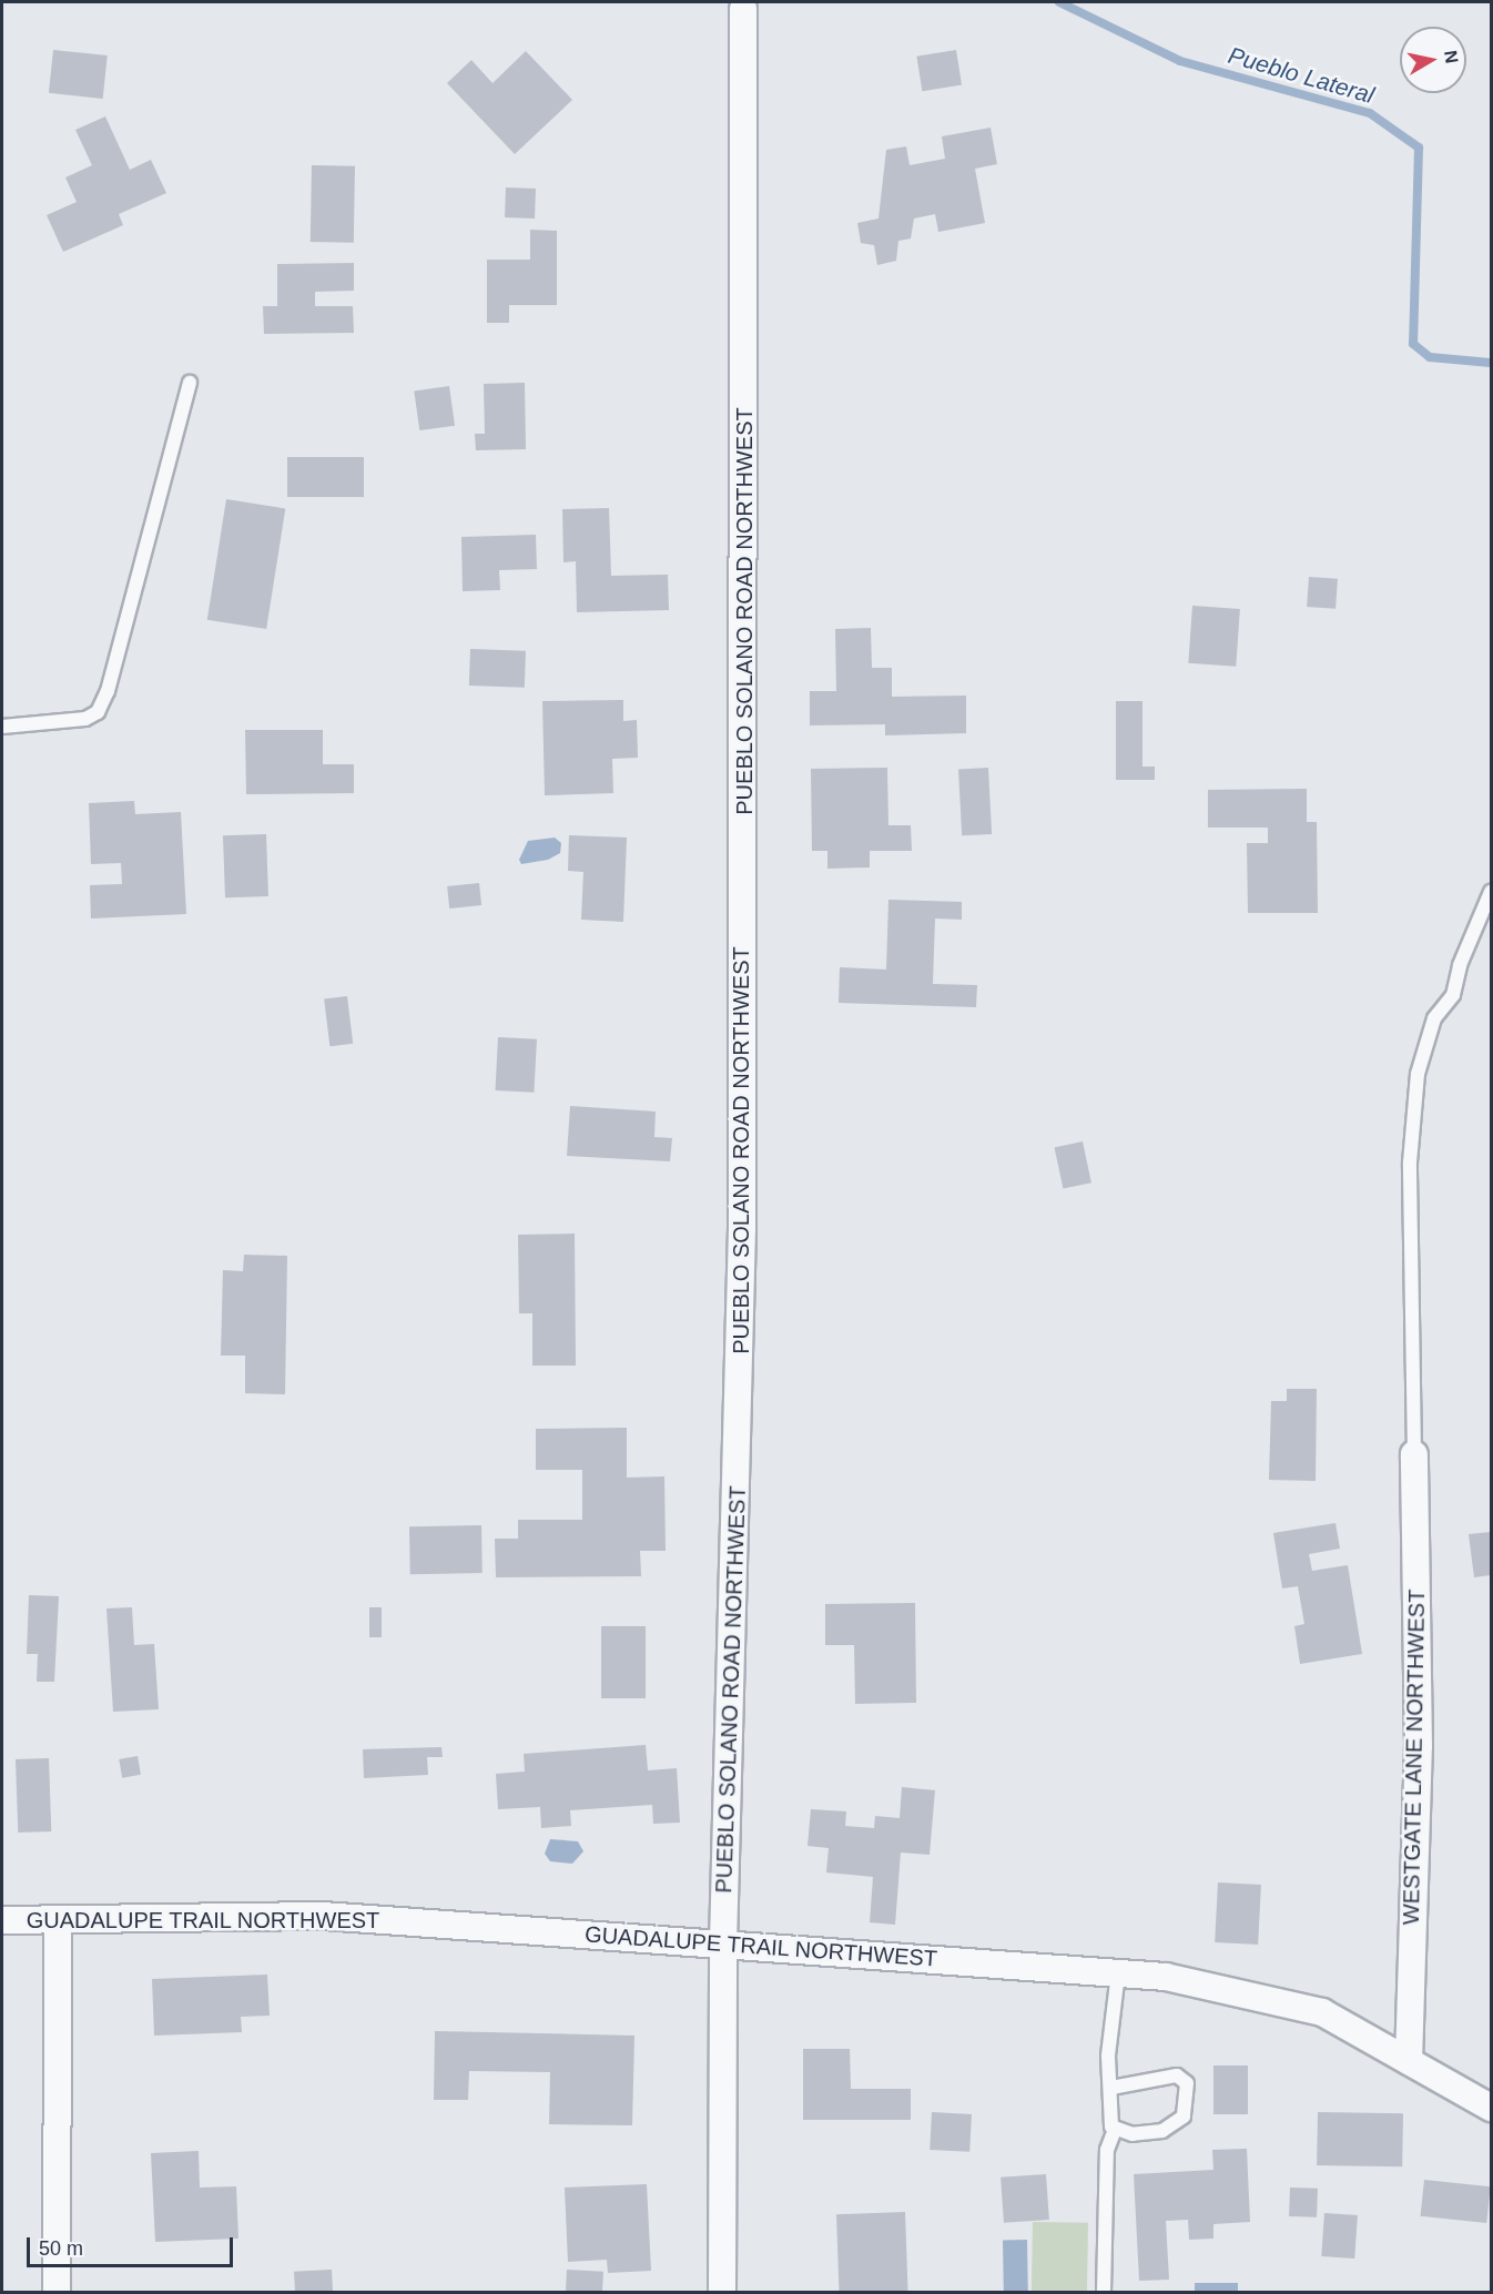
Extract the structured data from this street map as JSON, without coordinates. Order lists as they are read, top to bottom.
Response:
{
  "streets": {
    "street": ["PUEBLO SOLANO ROAD NORTHWEST", "WESTGATE LANE NORTHWEST", "GUADALUPE TRAIL NORTHWEST"]
  },
  "crossings": [
    ["PUEBLO SOLANO ROAD NORTHWEST", "GUADALUPE TRAIL NORTHWEST"],
    ["WESTGATE LANE NORTHWEST", "GUADALUPE TRAIL NORTHWEST"]
  ],
  "water": ["Pueblo Lateral"],
  "scale_bar": "50 m",
  "north": "right"
}
